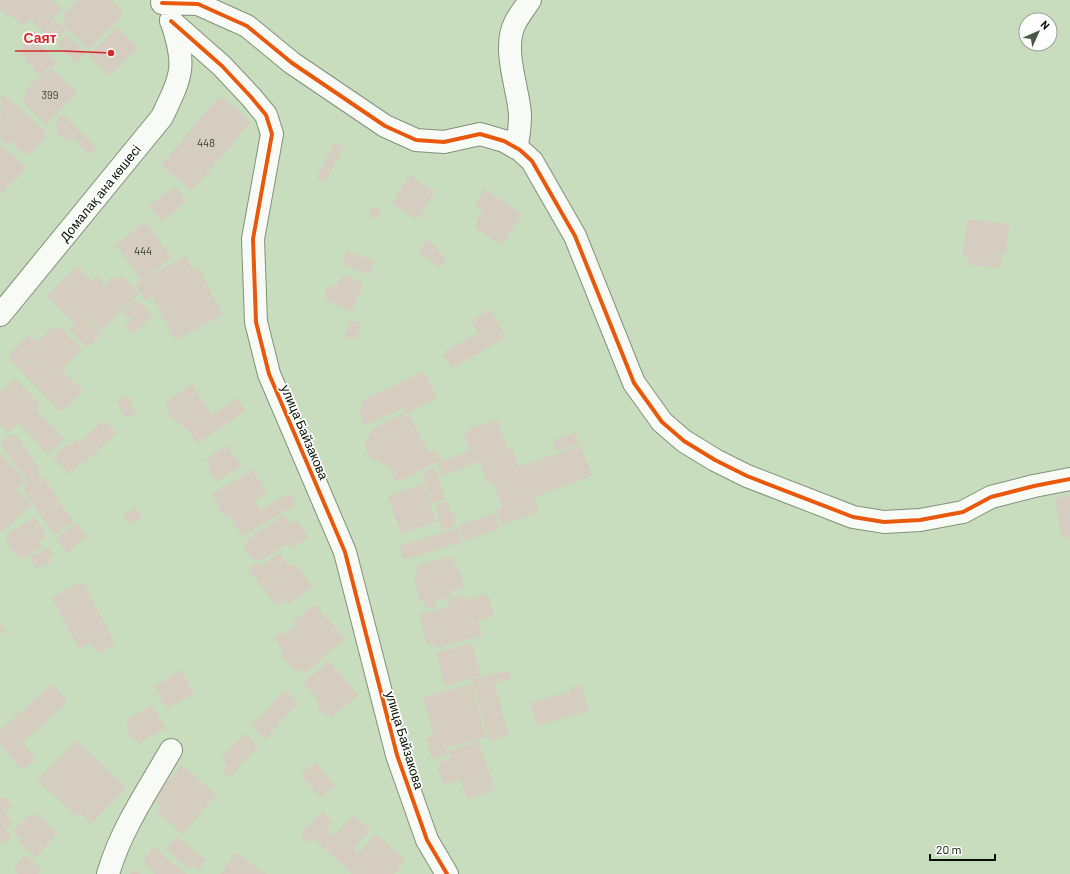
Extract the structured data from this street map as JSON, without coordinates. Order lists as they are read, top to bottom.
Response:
{
  "streets": {
    "street": ["Домалақ ана көшесі", "улица Байзакова"]
  },
  "crossings": [
    ["Домалақ ана көшесі", "улица Байзакова"]
  ],
  "places": ["Саят"],
  "house_numbers": ["399", "448", "444"],
  "scale_bar": "20 m",
  "north": "top right"
}
